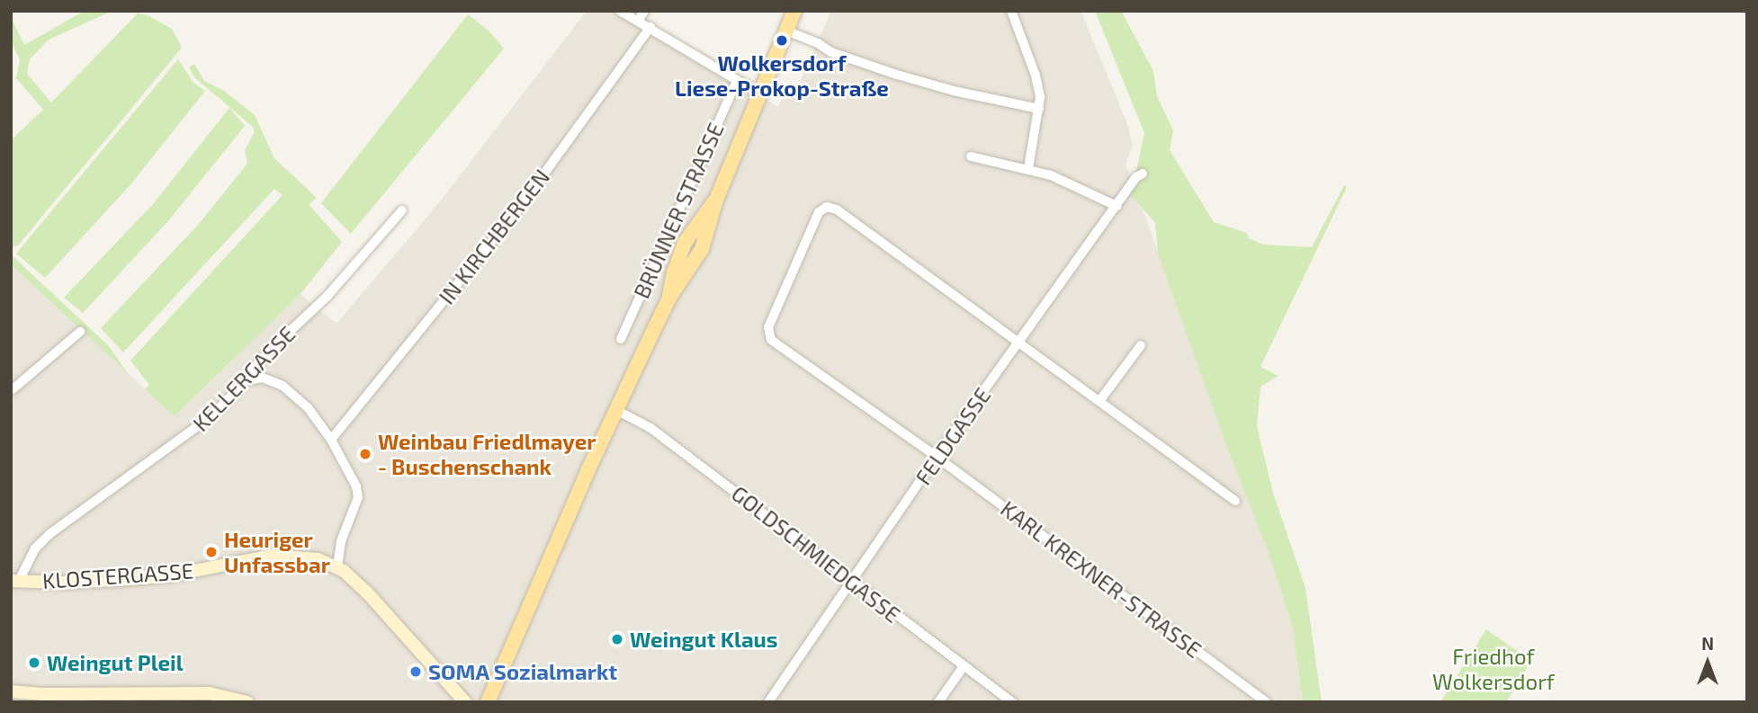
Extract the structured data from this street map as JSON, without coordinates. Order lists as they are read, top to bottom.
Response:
{
  "streets": {
    "main road": ["BRÜNNER STRASSE"],
    "street": [
      "IN KIRCHBERGEN",
      "KELLERGASSE",
      "FELDGASSE",
      "GOLDSCHMIEDGASSE",
      "KLOSTERGASSE",
      "KARL KREXNER-STRASSE"
    ]
  },
  "crossings": [
    ["BRÜNNER STRASSE", "GOLDSCHMIEDGASSE"],
    ["KELLERGASSE", "KLOSTERGASSE"],
    ["FELDGASSE", "GOLDSCHMIEDGASSE"],
    ["FELDGASSE", "KARL KREXNER-STRASSE"]
  ],
  "parks": ["Friedhof Wolkersdorf"],
  "places": [
    "Wolkersdorf Liese-Prokop-Straße",
    "Weinbau Friedlmayer - Buschenschank",
    "Heuriger Unfassbar",
    "Weingut Klaus",
    "Weingut Pleil",
    "SOMA Sozialmarkt"
  ],
  "north": "top"
}
